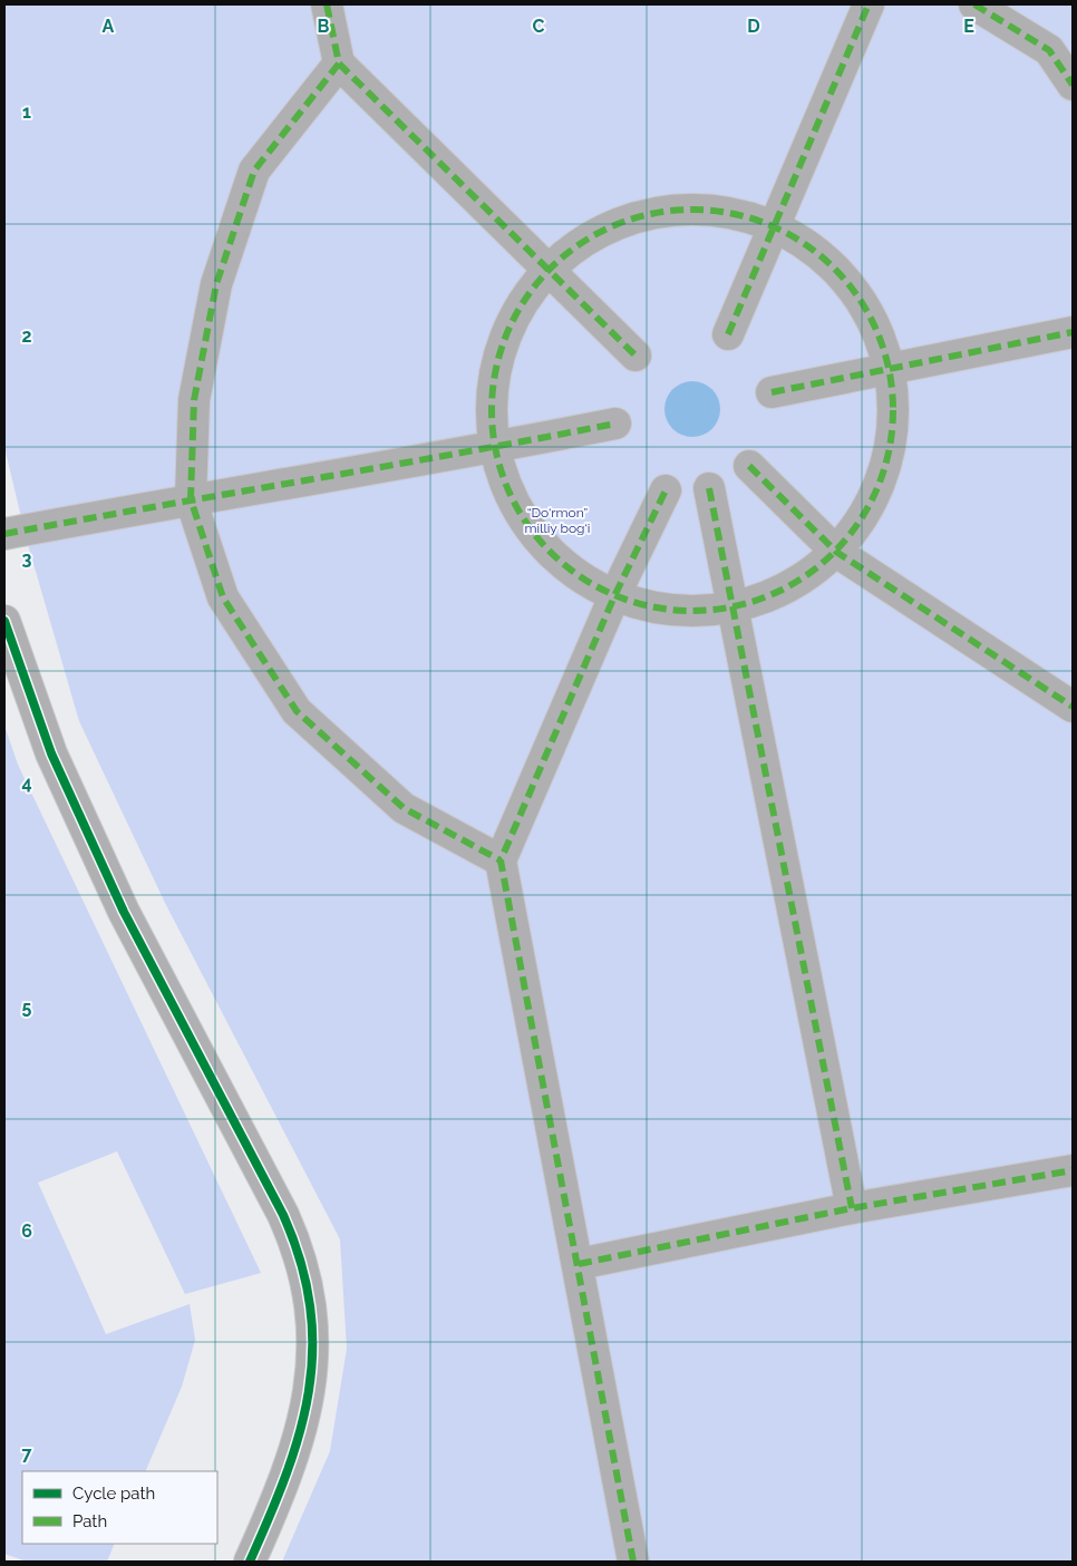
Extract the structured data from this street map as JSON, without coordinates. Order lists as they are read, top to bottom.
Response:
{
  "parks": ["“Do‘rmon” milliy bog‘i"],
  "legend": ["Cycle path", "Path"],
  "grid": {
    "columns": [
      "A",
      "B",
      "C",
      "D",
      "E"
    ],
    "rows": [
      "1",
      "2",
      "3",
      "4",
      "5",
      "6",
      "7"
    ]
  }
}
